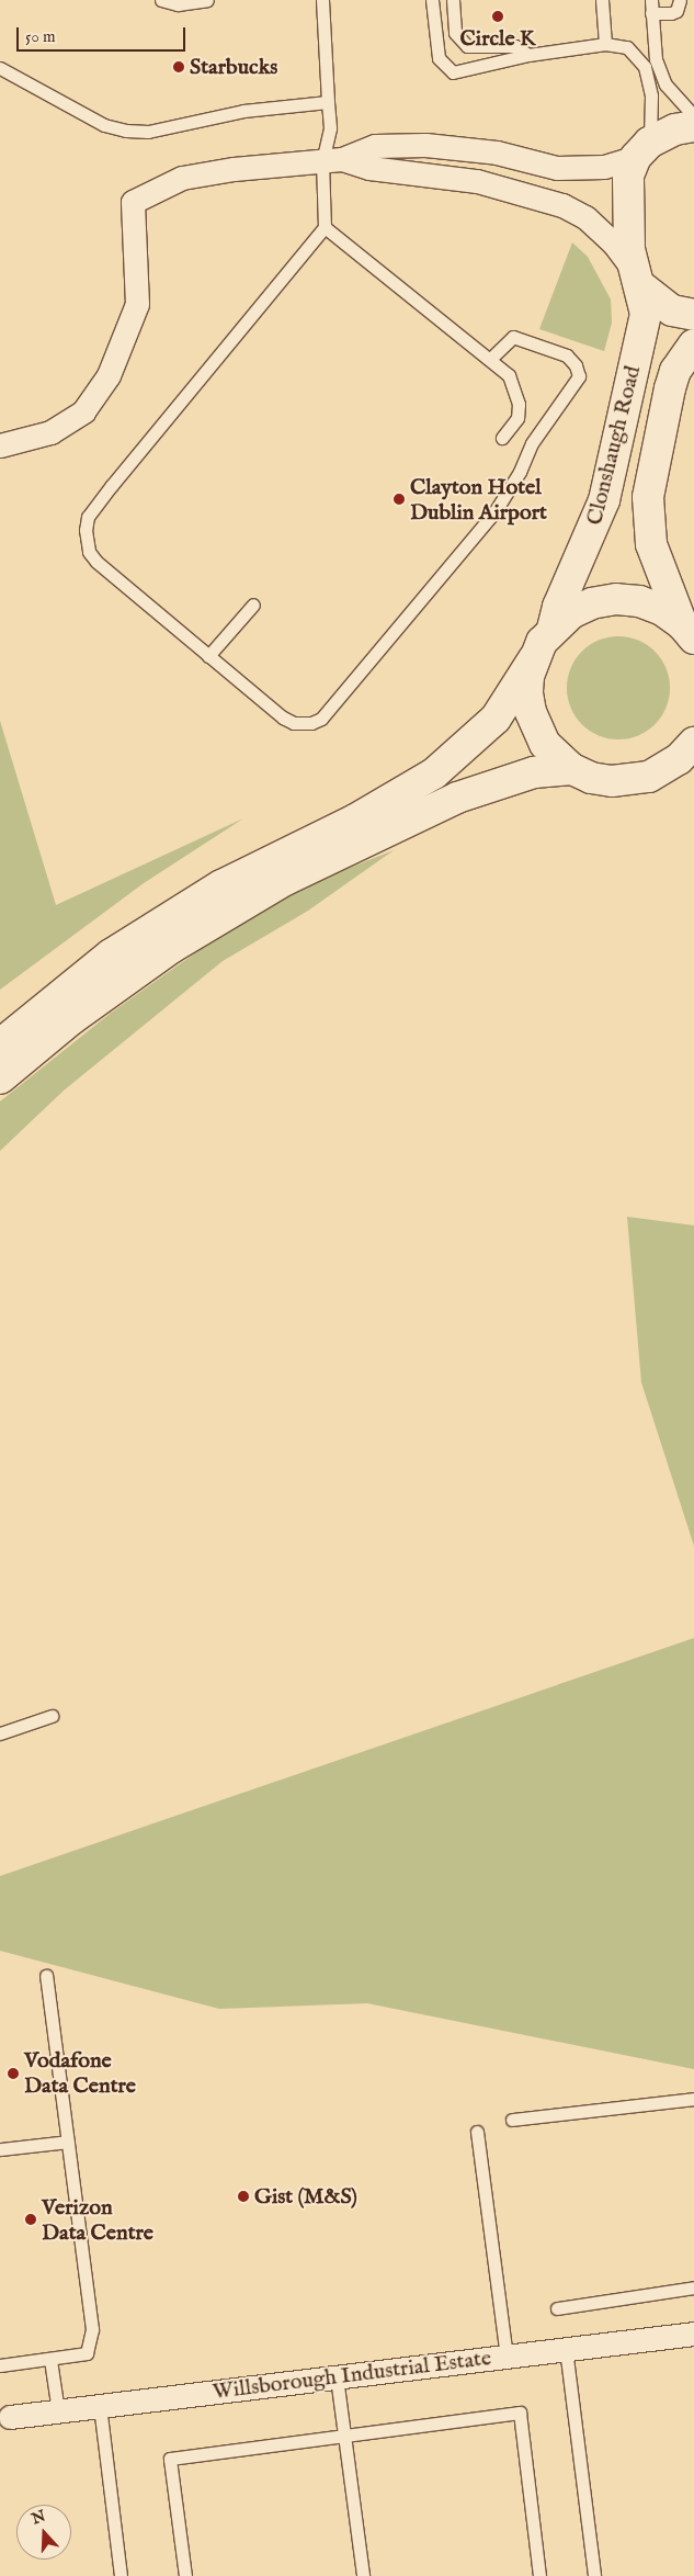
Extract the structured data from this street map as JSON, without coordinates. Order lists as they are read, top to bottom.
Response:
{
  "streets": {
    "main road": ["Clonshaugh Road"],
    "street": ["Willsborough Industrial Estate"]
  },
  "places": [
    "Circle K",
    "Starbucks",
    "Clayton Hotel Dublin Airport",
    "Vodafone Data Centre",
    "Gist (M&S)",
    "Verizon Data Centre"
  ],
  "scale_bar": "50 m",
  "north": "top"
}
